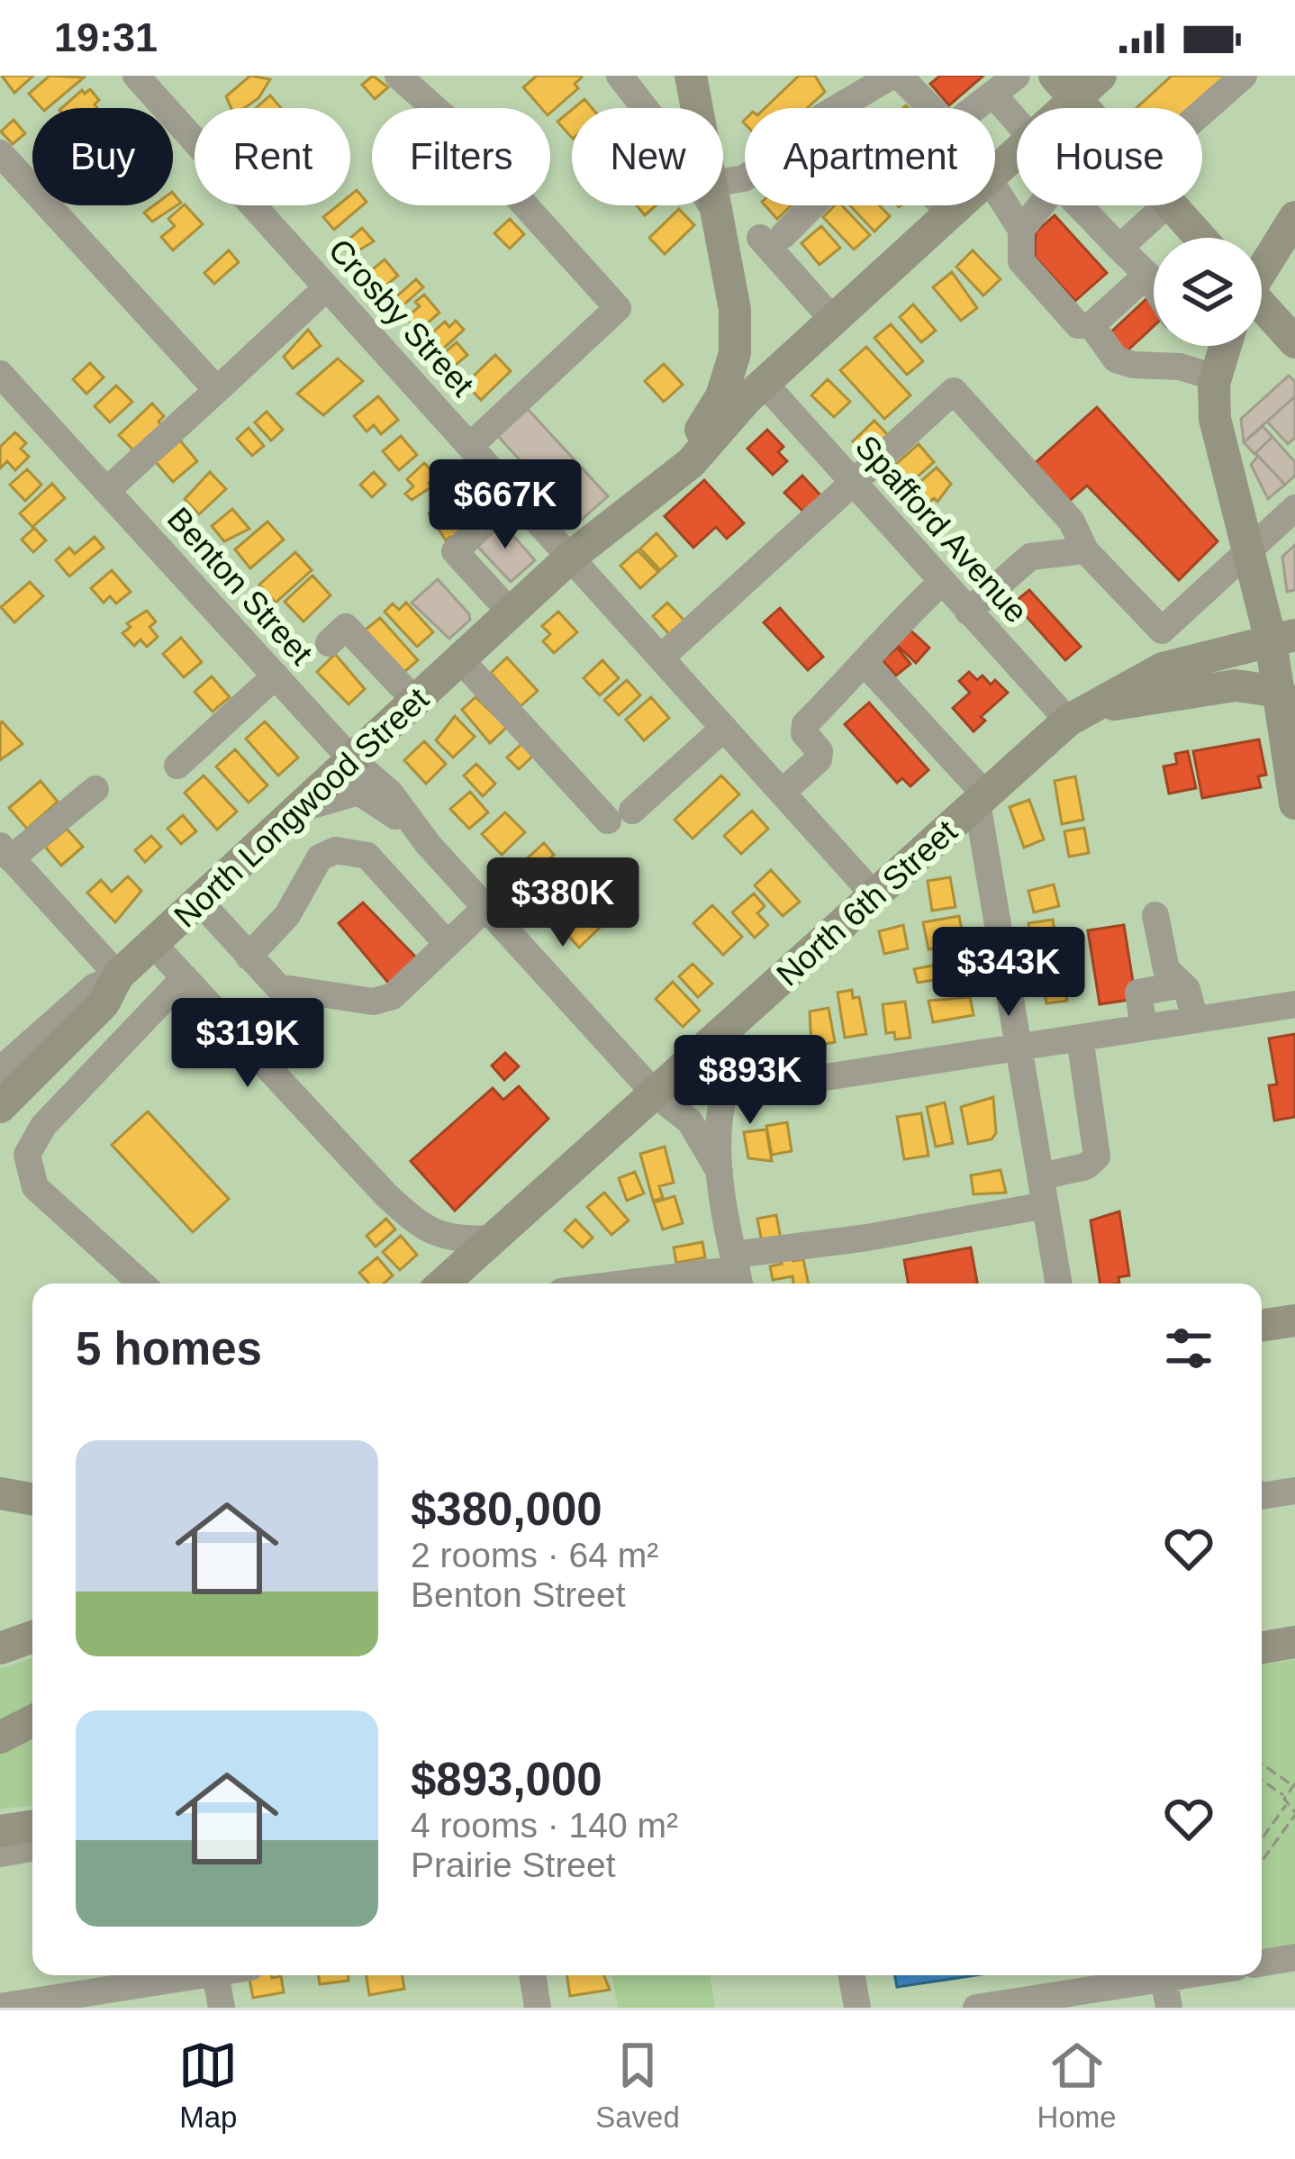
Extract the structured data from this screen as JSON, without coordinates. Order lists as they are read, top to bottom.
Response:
{
  "streets": {
    "main road": ["North Longwood Street", "North 6th Street"],
    "street": ["Crosby Street", "Spafford Avenue", "Benton Street"]
  },
  "crossings": [
    ["Crosby Street", "North Longwood Street"],
    ["Crosby Street", "North 6th Street"],
    ["Spafford Avenue", "North Longwood Street"],
    ["Spafford Avenue", "North 6th Street"],
    ["Benton Street", "North Longwood Street"],
    ["Benton Street", "North 6th Street"]
  ],
  "page": {
    "status": "19:31",
    "chip": [
      "Buy",
      "Rent",
      "Filters",
      "New",
      "Apartment",
      "House"
    ],
    "price": [
      "$667K",
      "$380K",
      "$343K",
      "$319K",
      "$893K"
    ],
    "heading": "5 homes",
    "list": [
      {
        "name": "$380,000",
        "note": "2 rooms · 64 m² · Benton Street"
      },
      {
        "name": "$893,000",
        "note": "4 rooms · 140 m² · Prairie Street"
      }
    ],
    "tabs": ["Map", "Saved", "Home"]
  }
}
